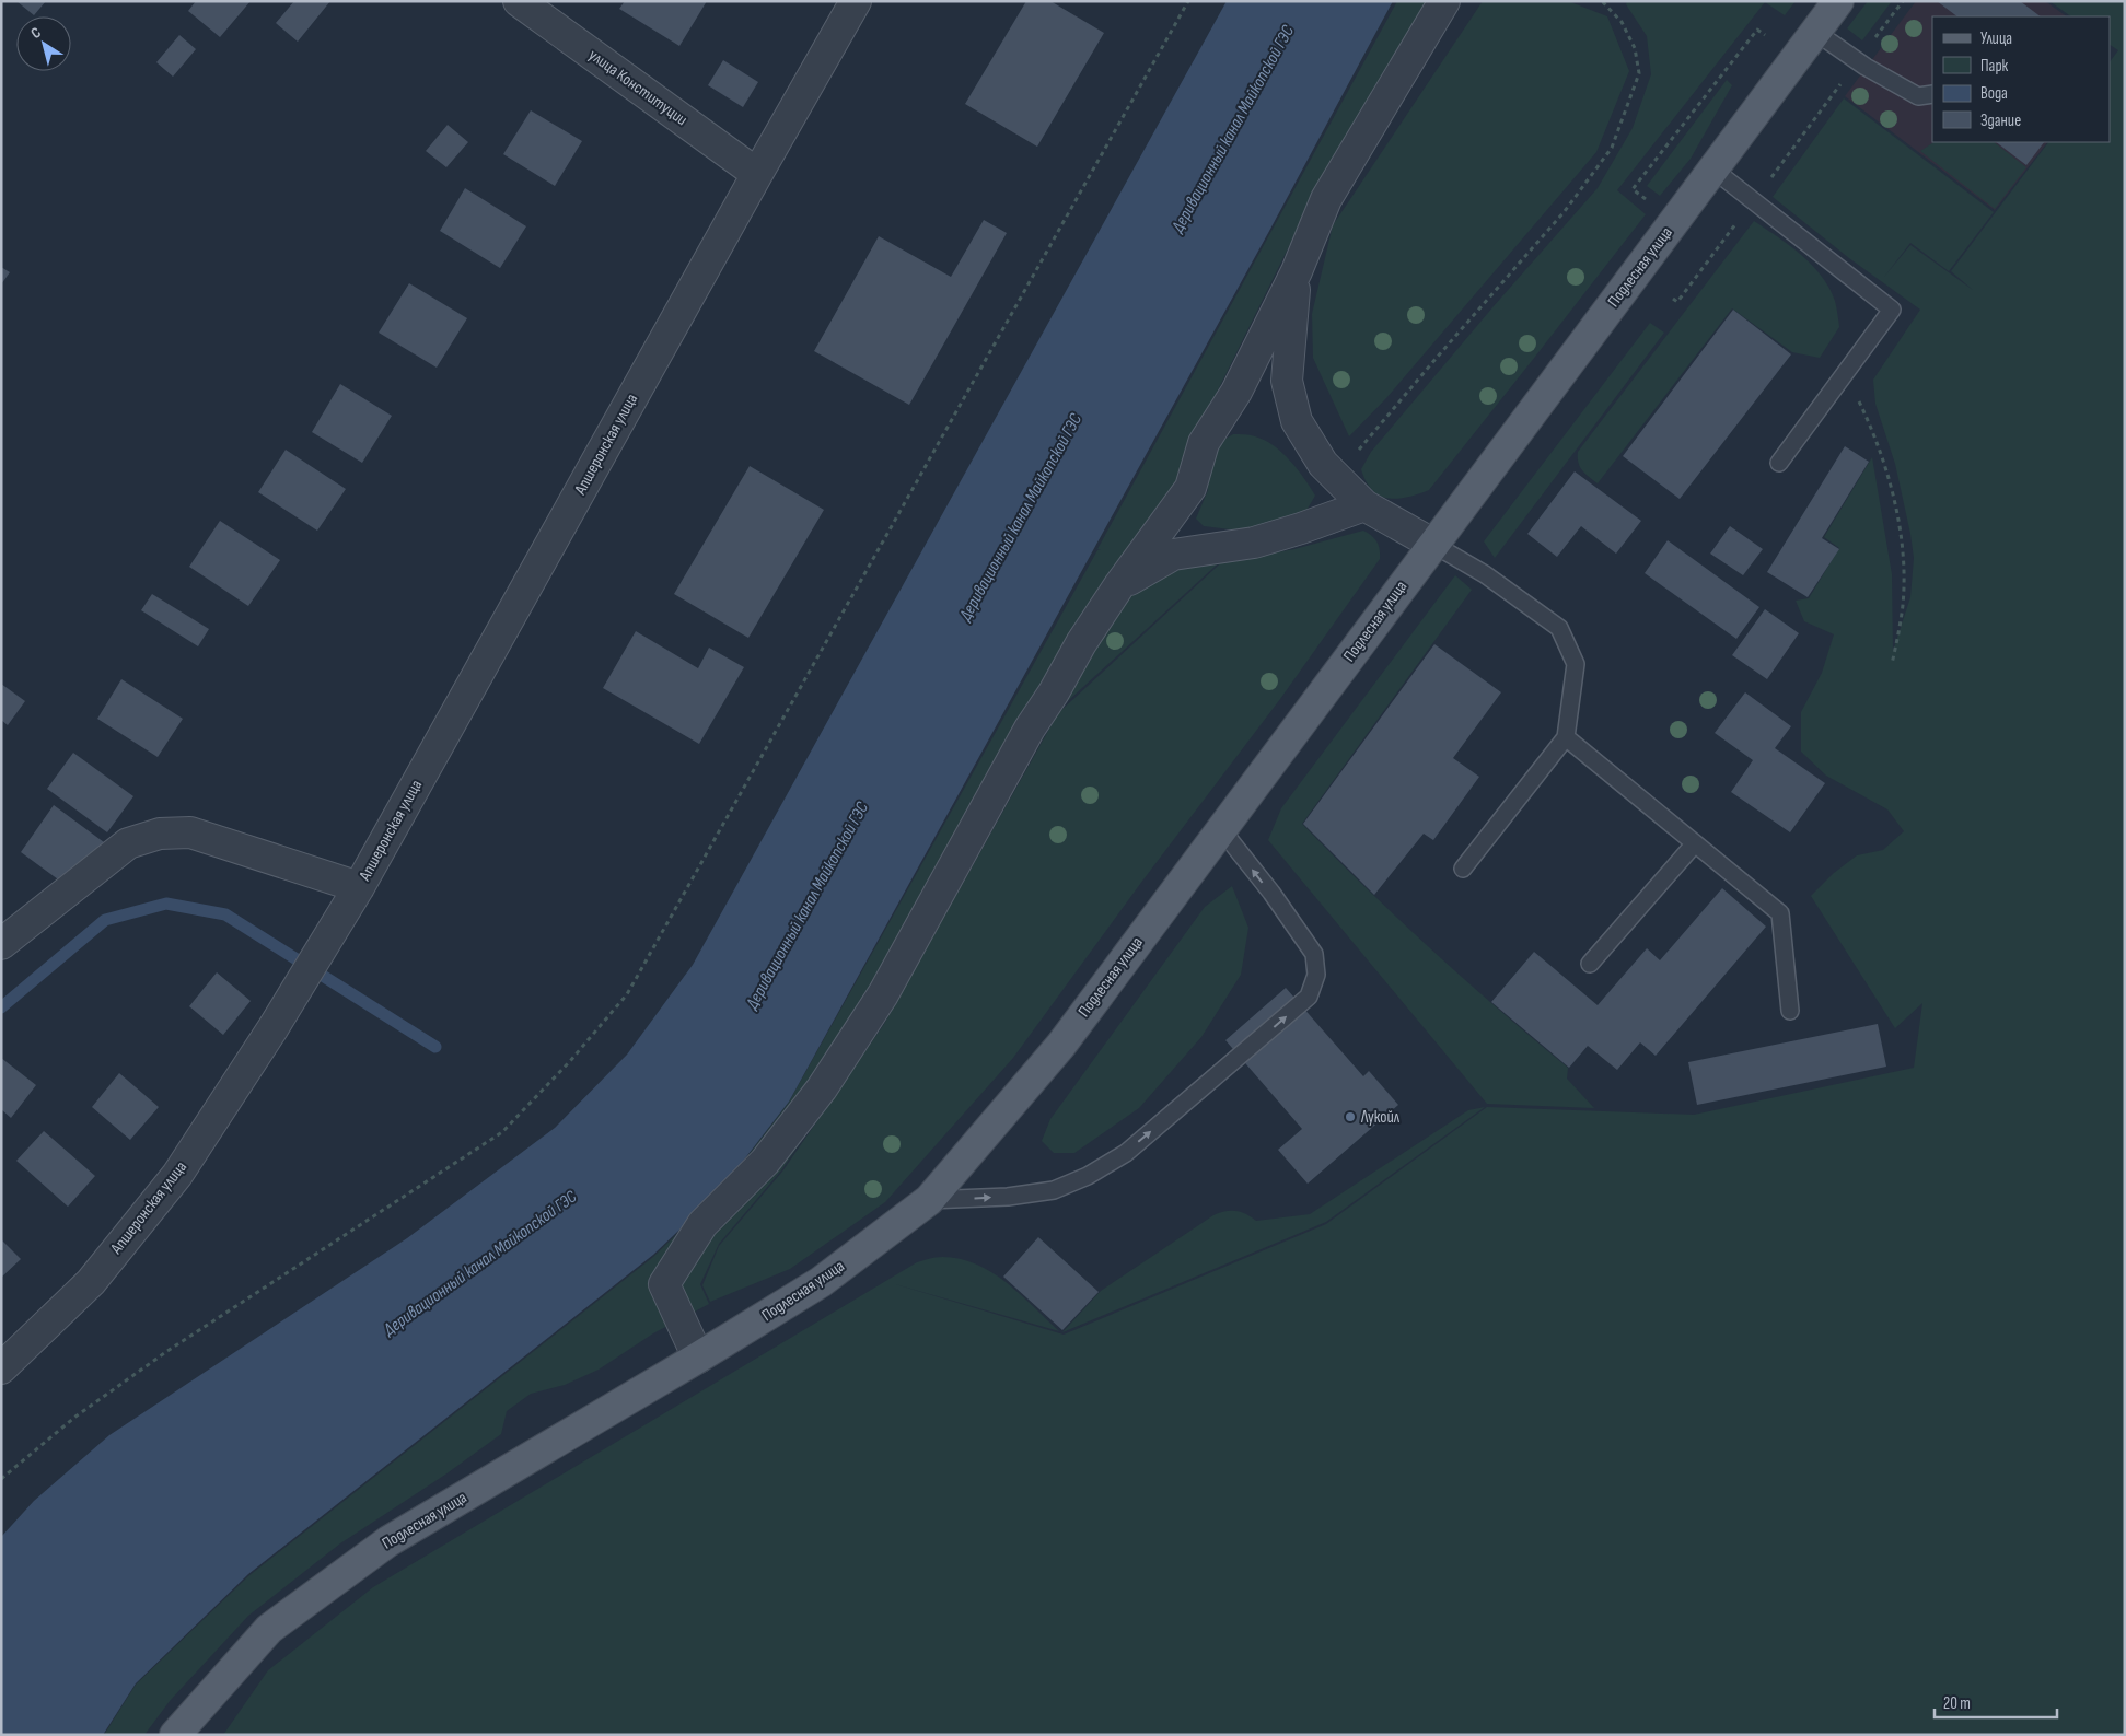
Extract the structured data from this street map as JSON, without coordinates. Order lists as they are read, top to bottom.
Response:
{
  "streets": {
    "main road": ["Подлесная улица"],
    "street": ["улица Конституции", "Апшеронская улица"]
  },
  "crossings": [
    ["улица Конституции", "Апшеронская улица"]
  ],
  "water": ["Деривационный канал Майкопской ГЭС"],
  "places": ["Лукойл"],
  "legend": [
    "Улица",
    "Парк",
    "Вода",
    "Здание"
  ],
  "scale_bar": "20 m",
  "north": "top left"
}
